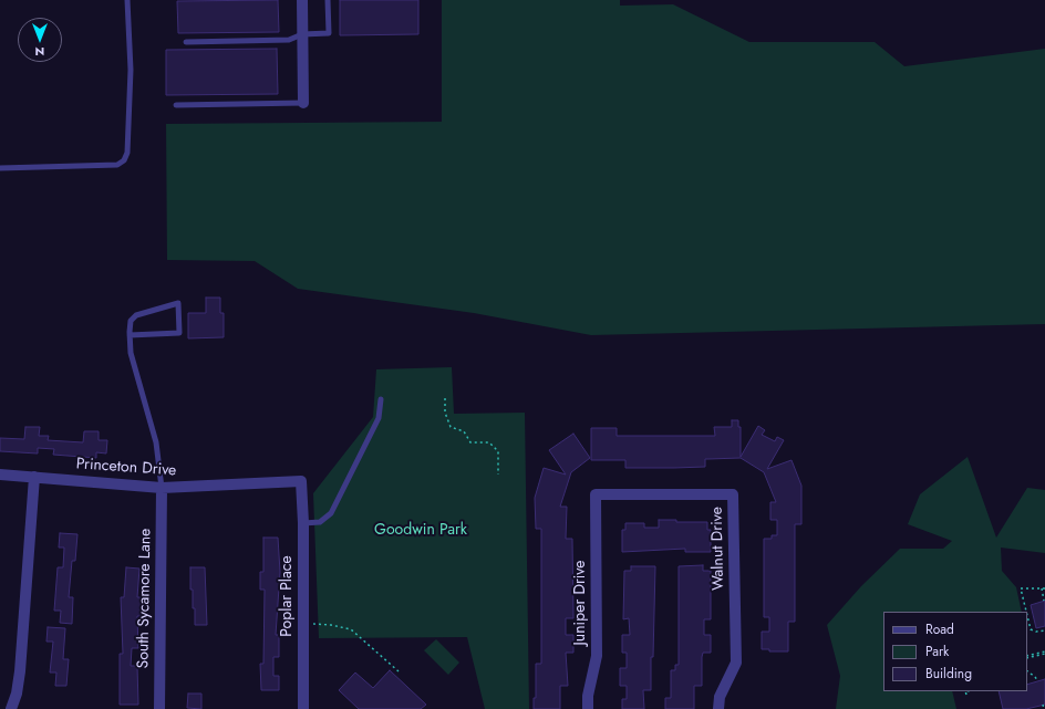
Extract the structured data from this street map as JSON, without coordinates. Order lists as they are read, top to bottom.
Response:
{
  "streets": {
    "street": [
      "Princeton Drive",
      "Walnut Drive",
      "Poplar Place",
      "South Sycamore Lane",
      "Juniper Drive"
    ]
  },
  "crossings": [
    ["Princeton Drive", "Poplar Place"],
    ["Princeton Drive", "South Sycamore Lane"],
    ["Walnut Drive", "Juniper Drive"]
  ],
  "parks": ["Goodwin Park"],
  "legend": ["Road", "Park", "Building"],
  "north": "bottom"
}
